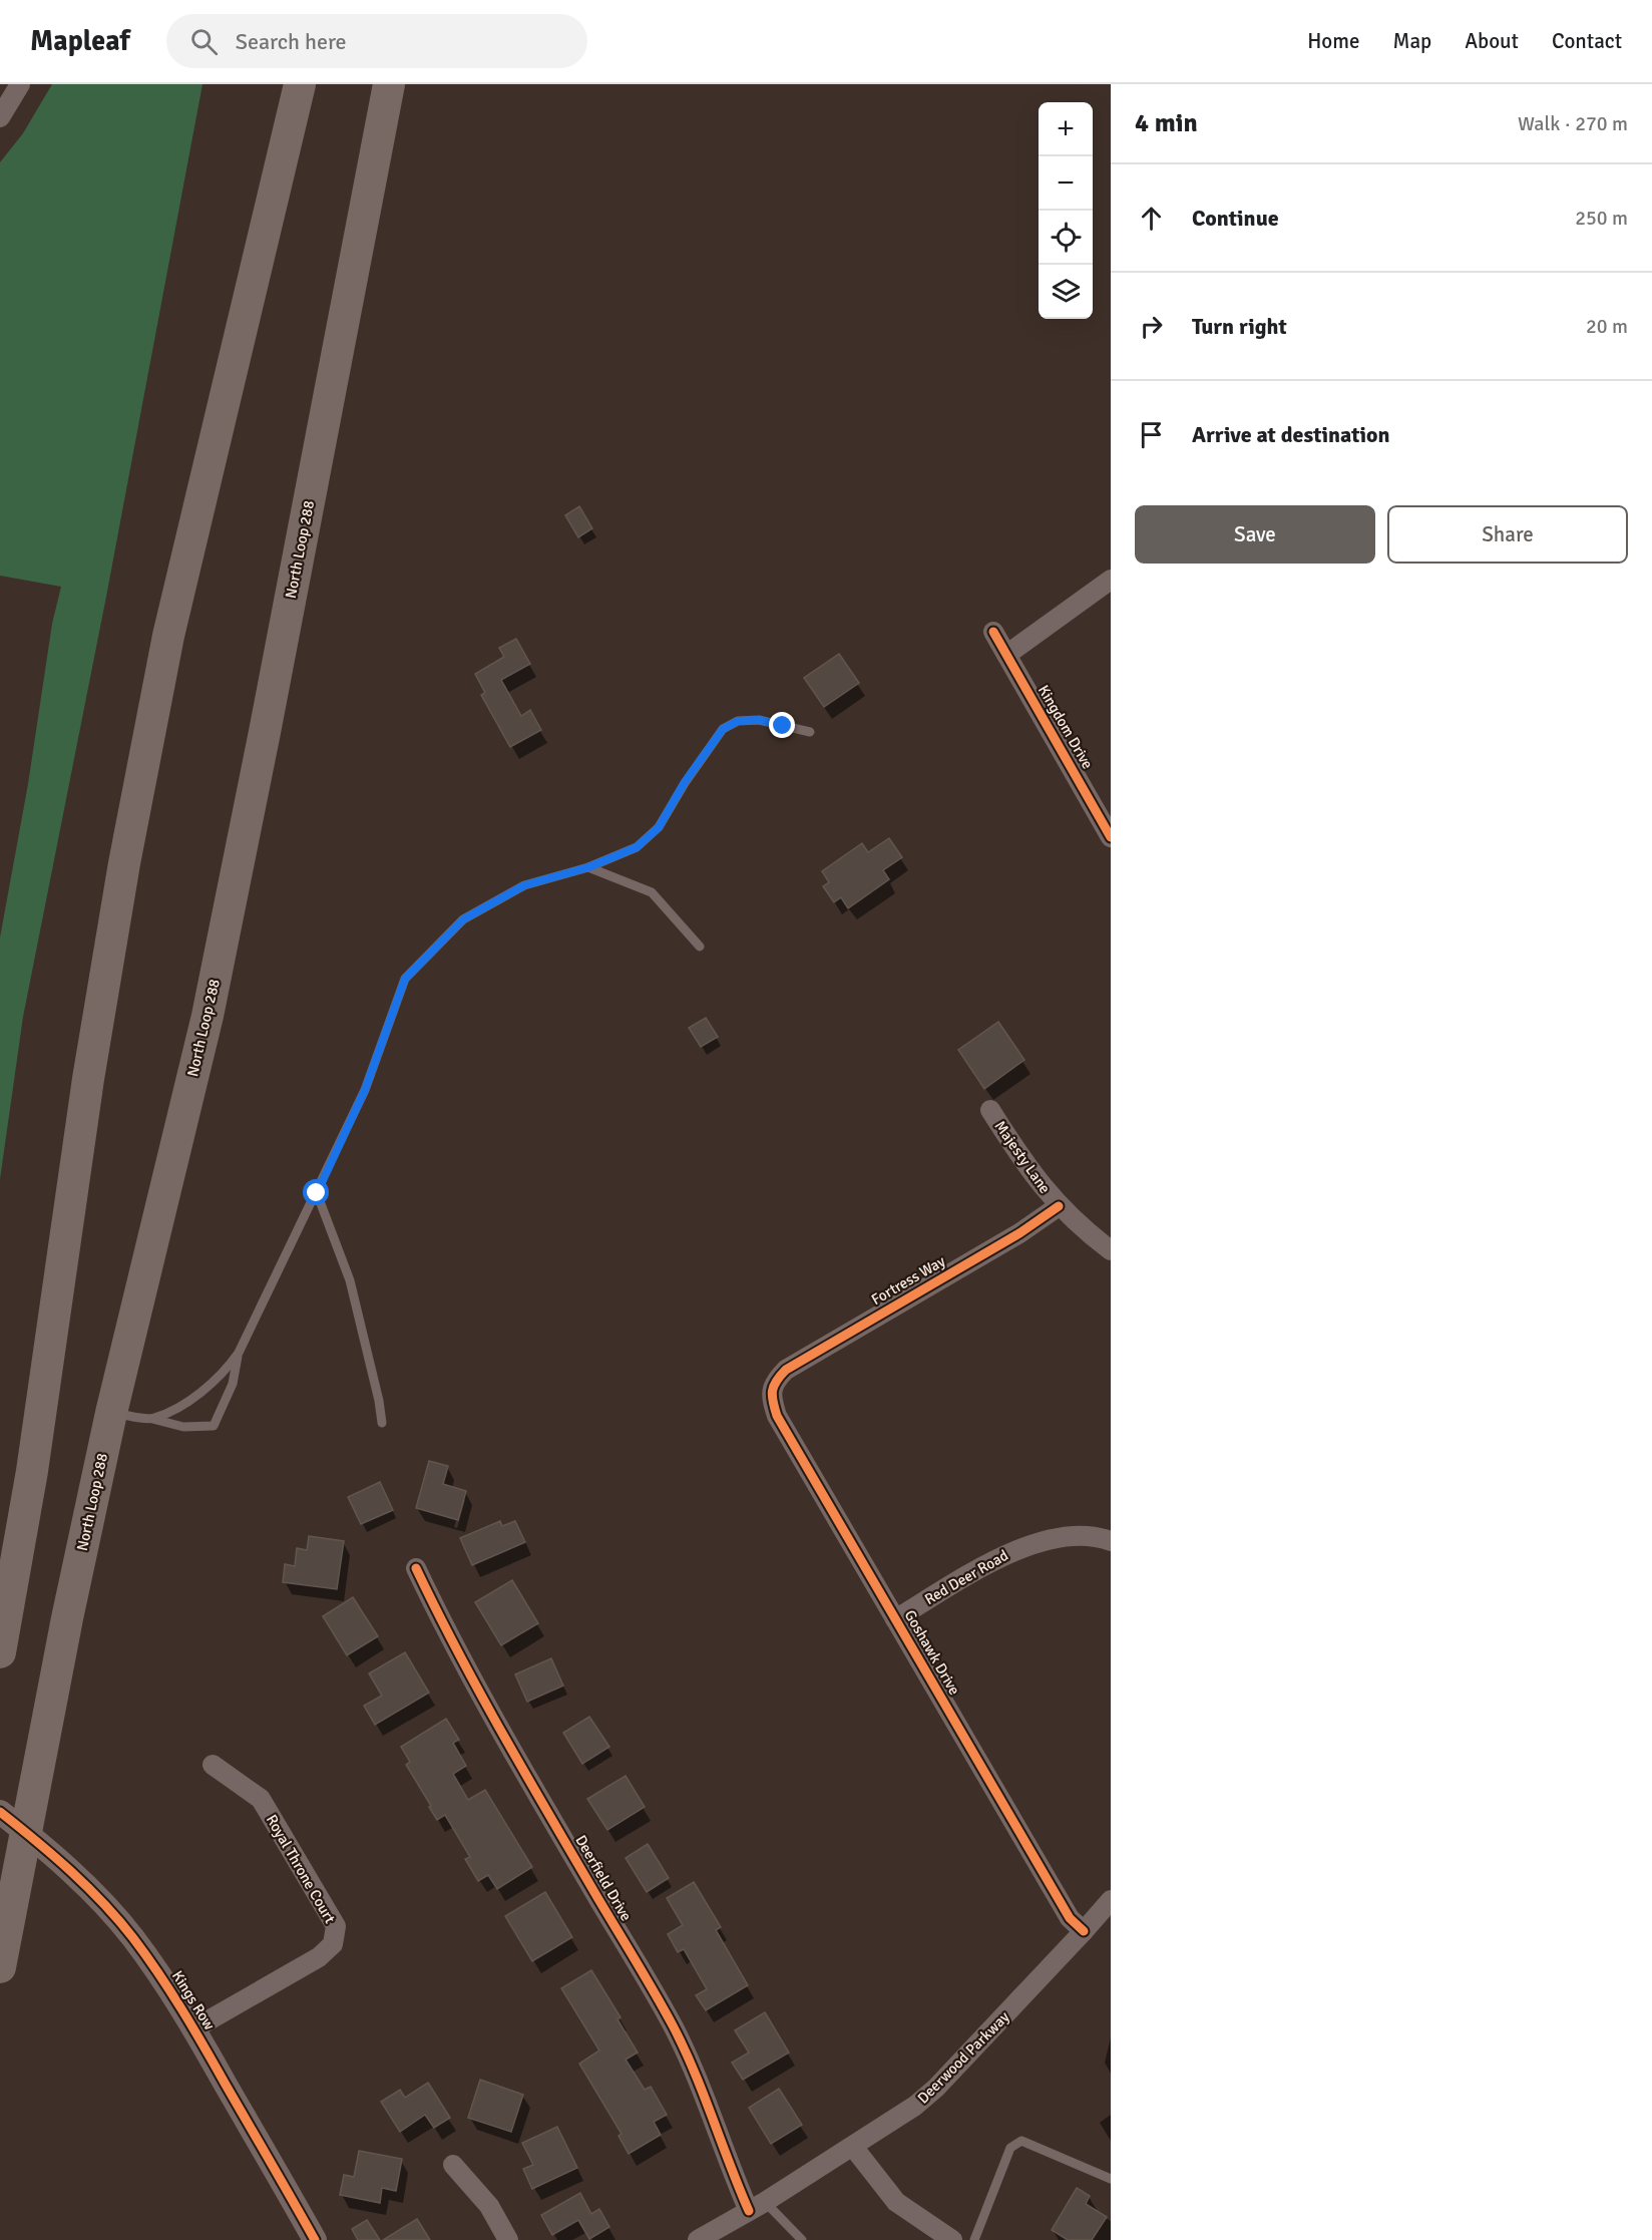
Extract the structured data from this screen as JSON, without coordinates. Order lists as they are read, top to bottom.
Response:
{
  "streets": {
    "highway": ["North Loop 288"],
    "street": [
      "Kingdom Drive",
      "Majesty Lane",
      "Fortress Way",
      "Red Deer Road",
      "Goshawk Drive",
      "Royal Throne Court",
      "Deerfield Drive",
      "Kings Row",
      "Deerwood Parkway"
    ]
  },
  "crossings": [
    ["North Loop 288", "Kings Row"],
    ["Majesty Lane", "Fortress Way"],
    ["Fortress Way", "Goshawk Drive"],
    ["Red Deer Road", "Goshawk Drive"],
    ["Goshawk Drive", "Deerwood Parkway"],
    ["Royal Throne Court", "Kings Row"],
    ["Deerfield Drive", "Deerwood Parkway"]
  ],
  "page": {
    "header": "Mapleaf",
    "search": "Search here",
    "nav": [
      "Home",
      "Map",
      "About",
      "Contact"
    ],
    "heading": ["4 min", "Walk · 270 m"],
    "map_buttons": ["+", "−"],
    "list": [
      ["Continue", "250 m"],
      ["Turn right", "20 m"],
      "Arrive at destination"
    ],
    "buttons": ["Save", "Share"]
  }
}
